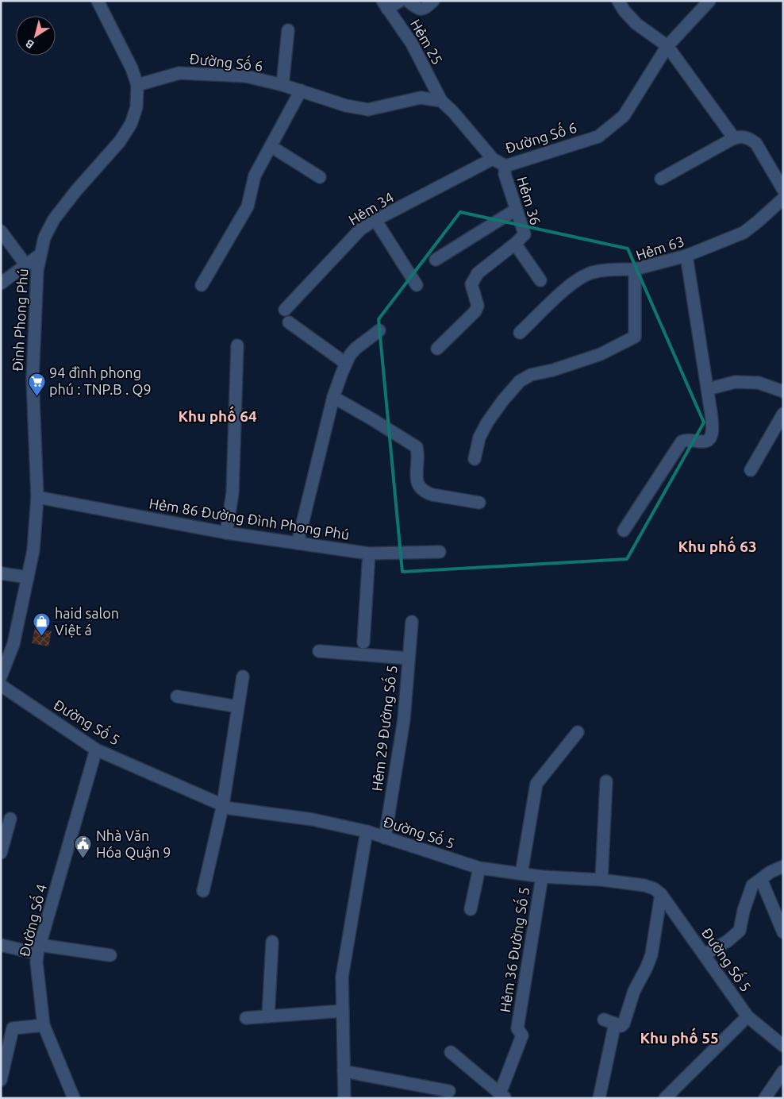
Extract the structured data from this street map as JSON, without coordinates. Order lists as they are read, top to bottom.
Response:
{
  "streets": {
    "street": [
      "Hẻm 25",
      "Đường Số 6",
      "Hẻm 36",
      "Hẻm 34",
      "Hẻm 63",
      "Đình Phong Phú",
      "Hẻm 86 Đường Đình Phong Phú",
      "Đường Số 5",
      "Hẻm 29 Đường Số 5",
      "Đường Số 4",
      "Hẻm 36 Đường Số 5"
    ]
  },
  "crossings": [
    ["Hẻm 25", "Đường Số 6"],
    ["Đường Số 6", "Hẻm 36"],
    ["Đường Số 6", "Hẻm 34"],
    ["Đường Số 6", "Đình Phong Phú"],
    ["Đình Phong Phú", "Hẻm 86 Đường Đình Phong Phú"],
    ["Đường Số 5", "Hẻm 29 Đường Số 5"],
    ["Đường Số 5", "Đường Số 4"],
    ["Đường Số 5", "Hẻm 36 Đường Số 5"]
  ],
  "districts": ["Khu phố 64", "Khu phố 63", "Khu phố 55"],
  "places": {
    "supermarket": ["94 đình phong phú : TNP.B . Q9"],
    "shop": ["haid salon Việt á"],
    "public building": ["Nhà Văn Hóa Quận 9"]
  },
  "north": "bottom left"
}
